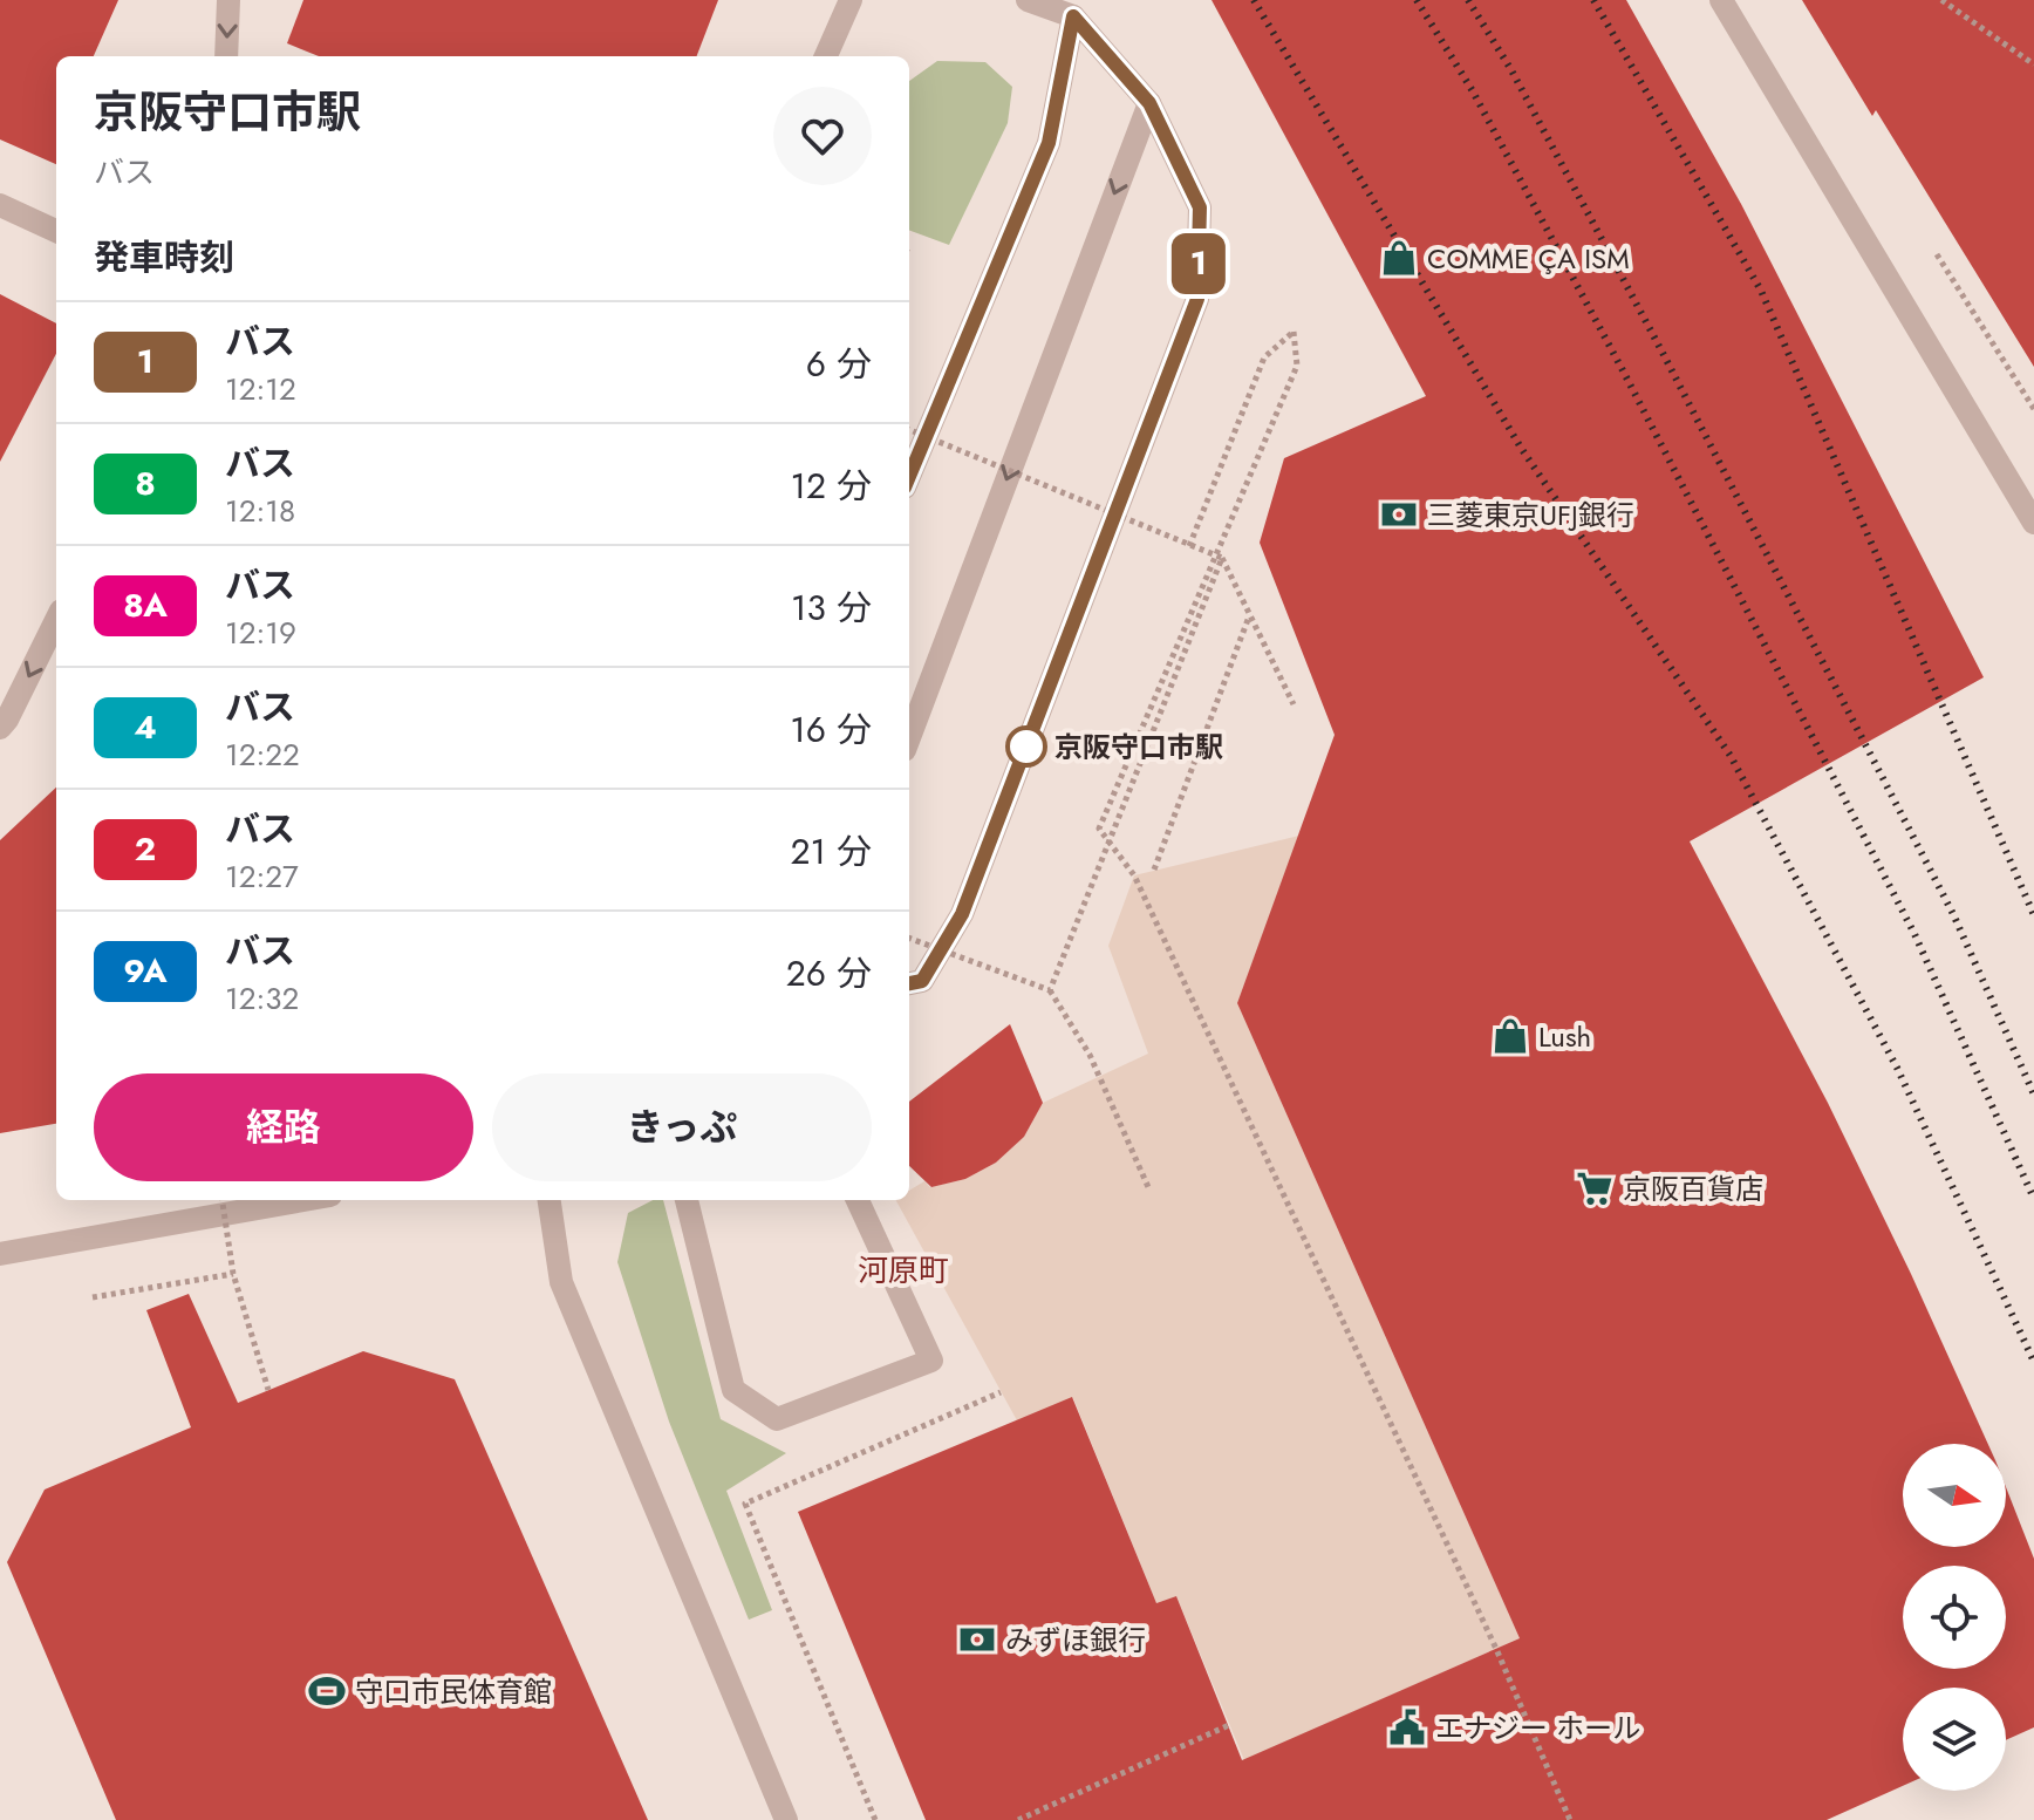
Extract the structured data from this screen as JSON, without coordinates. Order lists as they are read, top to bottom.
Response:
{
  "districts": ["河原町"],
  "places": {
    "shop": ["COMME ÇA ISM", "Lush"],
    "bank": ["三菱東京UFJ銀行", "みずほ銀行"],
    "other": ["京阪守口市駅"],
    "supermarket": ["京阪百貨店"],
    "sports": ["守口市民体育館"],
    "public building": ["エナジー ホール"]
  },
  "lines": ["bus line 1"],
  "north": "right",
  "page": {
    "on_map": "1",
    "heading": [
      ["京阪守口市駅", "バス"],
      "発車時刻"
    ],
    "list": [
      {
        "mark": "1",
        "name": "バス",
        "note": "12:12",
        "value": "6 分"
      },
      {
        "mark": "8",
        "name": "バス",
        "note": "12:18",
        "value": "12 分"
      },
      {
        "mark": "8A",
        "name": "バス",
        "note": "12:19",
        "value": "13 分"
      },
      {
        "mark": "4",
        "name": "バス",
        "note": "12:22",
        "value": "16 分"
      },
      {
        "mark": "2",
        "name": "バス",
        "note": "12:27",
        "value": "21 分"
      },
      {
        "mark": "9A",
        "name": "バス",
        "note": "12:32",
        "value": "26 分"
      }
    ],
    "buttons": ["経路", "きっぷ"]
  }
}
